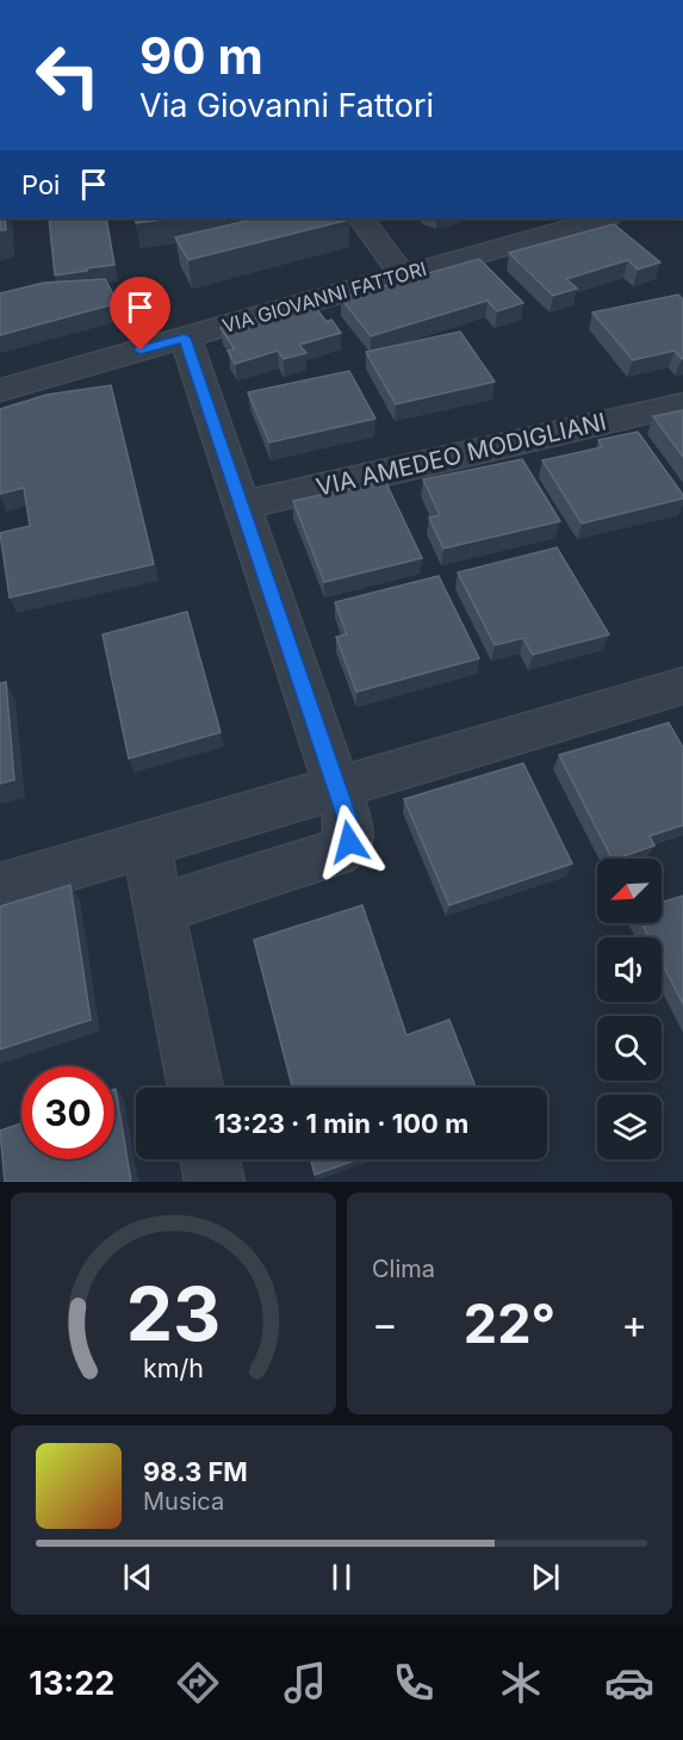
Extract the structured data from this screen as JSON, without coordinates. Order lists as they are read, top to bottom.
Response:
{
  "streets": {
    "street": ["VIA GIOVANNI FATTORI", "VIA AMEDEO MODIGLIANI"]
  },
  "north": "bottom left",
  "page": {
    "turn": ["90 m", "Via Giovanni Fattori"],
    "then": "Poi",
    "limit": "30",
    "trip": "13:23 · 1 min · 100 m",
    "tile": "Clima",
    "heat": ["−", "22°", "+"],
    "song": ["98.3 FM", "Musica"],
    "tabs": "13:22",
    "gauge": ["23", "km/h"]
  }
}
